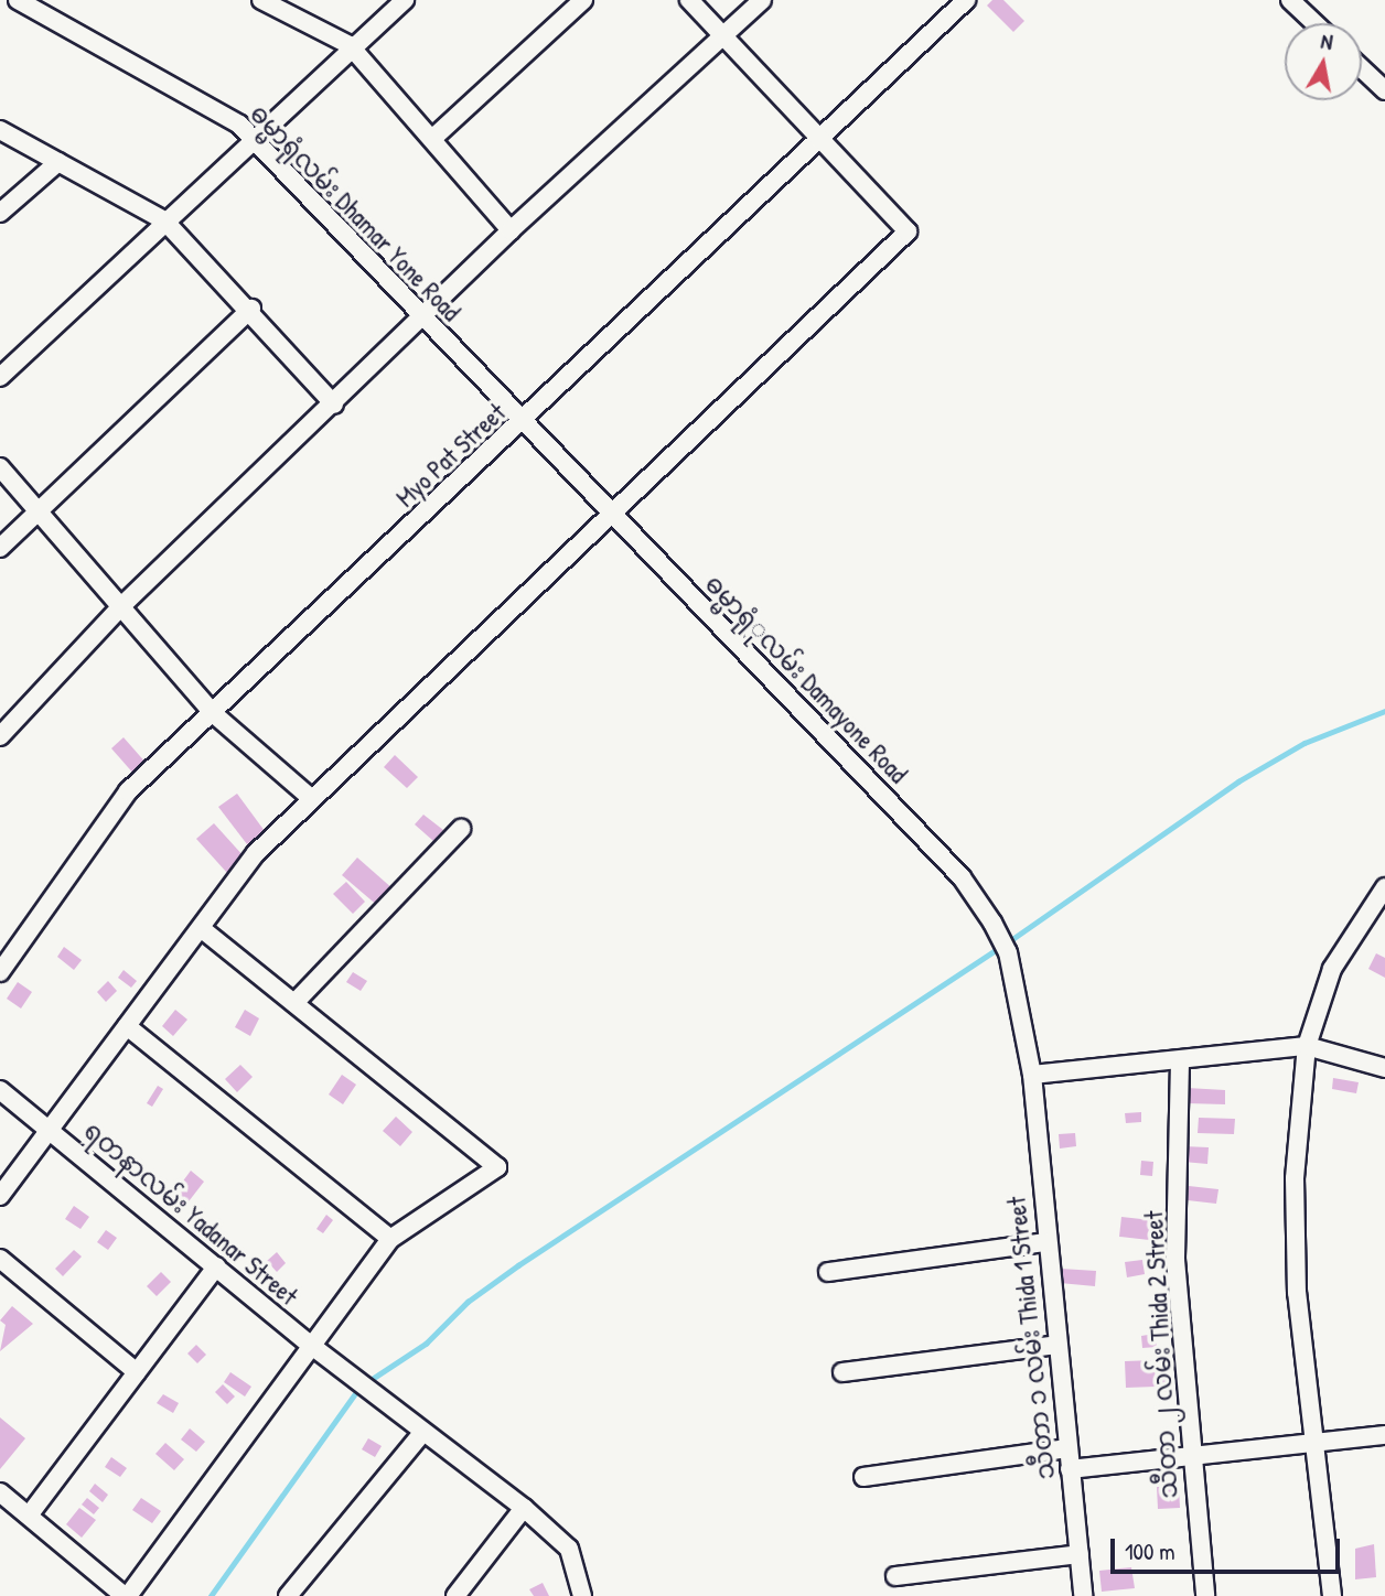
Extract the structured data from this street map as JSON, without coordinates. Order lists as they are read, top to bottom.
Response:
{
  "streets": {
    "street": [
      "ဓမ္မာရုံလမ်း Dhamar Yone Road",
      "Myo Pat Street",
      "ဓမ္မာရုံုလမ်း Damayone Road",
      "ရတနာလမ်း Yadanar Street",
      "သီတာ ၁ လမ်း Thida 1 Street",
      "သီတာ ၂ လမ်း Thida 2 Street"
    ]
  },
  "crossings": [
    ["ဓမ္မာရုံလမ်း Dhamar Yone Road", "Myo Pat Street"],
    ["ဓမ္မာရုံလမ်း Dhamar Yone Road", "ဓမ္မာရုံုလမ်း Damayone Road"],
    ["ဓမ္မာရုံုလမ်း Damayone Road", "သီတာ ၁ လမ်း Thida 1 Street"]
  ],
  "scale_bar": "100 m",
  "north": "top"
}
